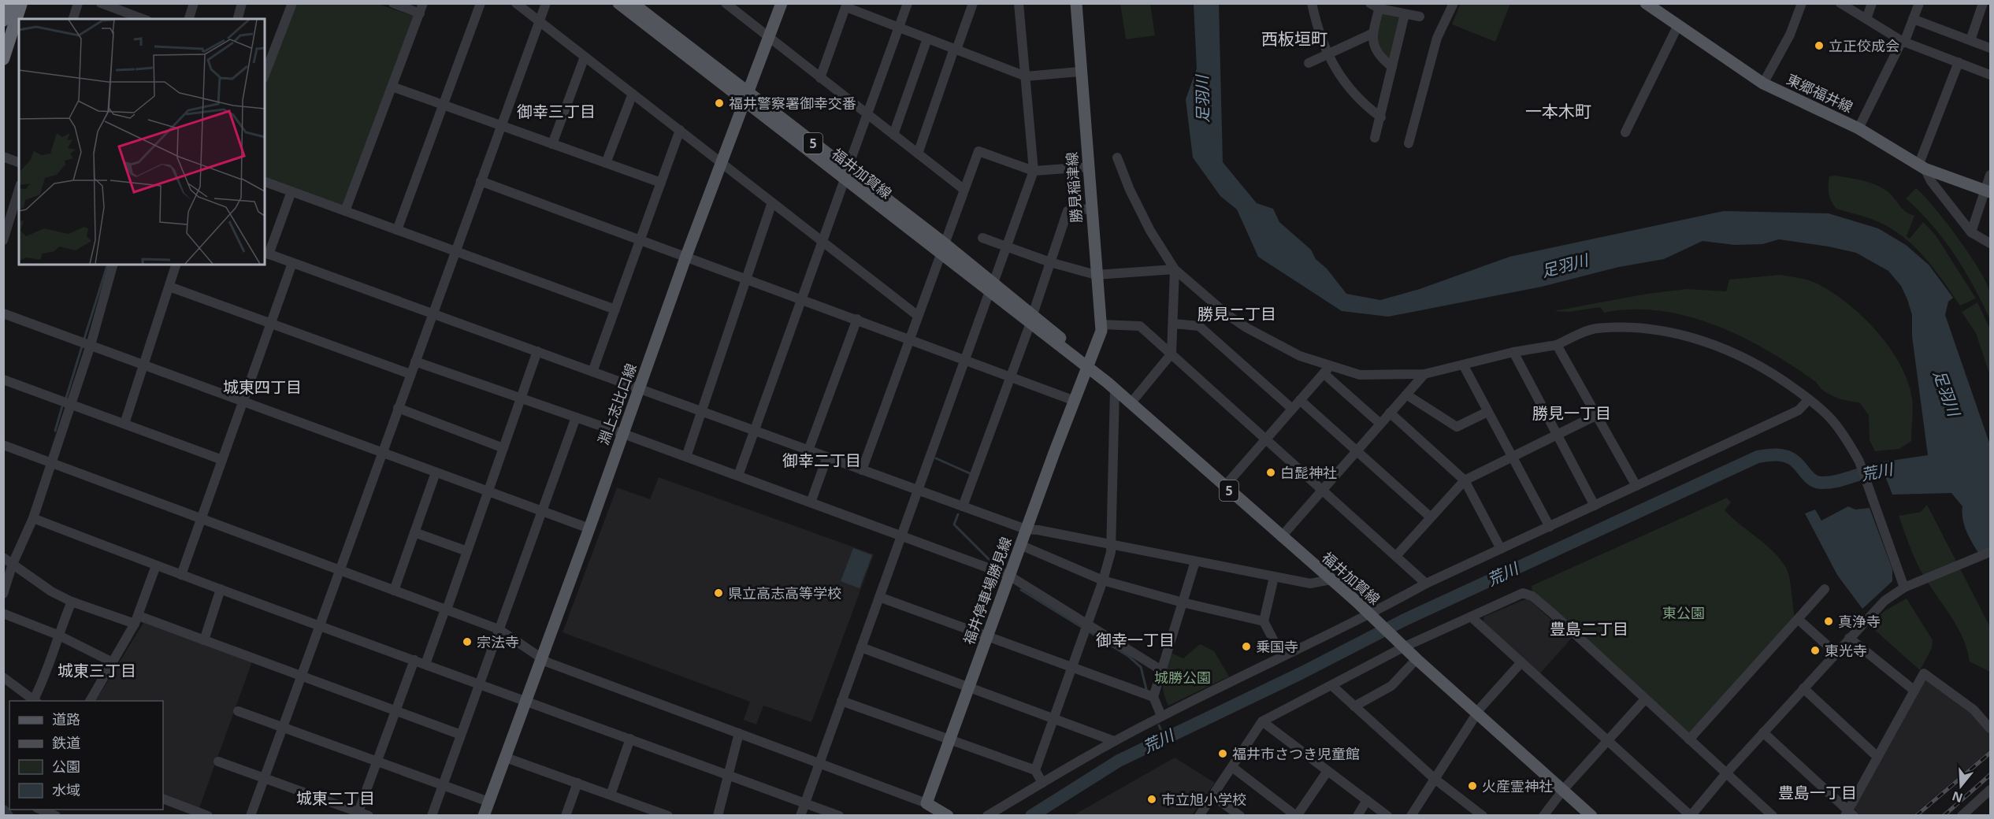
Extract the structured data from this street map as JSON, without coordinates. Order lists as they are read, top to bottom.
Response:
{
  "streets": {
    "main road": [
      "東郷福井線",
      "5",
      "福井加賀線",
      "勝見稲津線",
      "淵上志比口線",
      "福井停車場勝見線"
    ]
  },
  "crossings": [
    ["福井加賀線", "勝見稲津線"],
    ["福井加賀線", "淵上志比口線"],
    ["福井加賀線", "福井停車場勝見線"],
    ["勝見稲津線", "福井停車場勝見線"]
  ],
  "districts": [
    "西板垣町",
    "御幸三丁目",
    "一本木町",
    "勝見二丁目",
    "城東四丁目",
    "勝見一丁目",
    "御幸二丁目",
    "豊島二丁目",
    "御幸一丁目",
    "城東三丁目",
    "豊島一丁目",
    "城東二丁目"
  ],
  "water": ["足羽川", "荒川"],
  "parks": ["東公園", "城勝公園"],
  "places": [
    "立正佼成会",
    "福井警察署御幸交番",
    "白髭神社",
    "県立高志高等学校",
    "真浄寺",
    "宗法寺",
    "乗国寺",
    "東光寺",
    "福井市さつき児童館",
    "火産霊神社",
    "市立旭小学校"
  ],
  "legend": [
    "道路",
    "鉄道",
    "公園",
    "水域"
  ],
  "north": "bottom"
}
